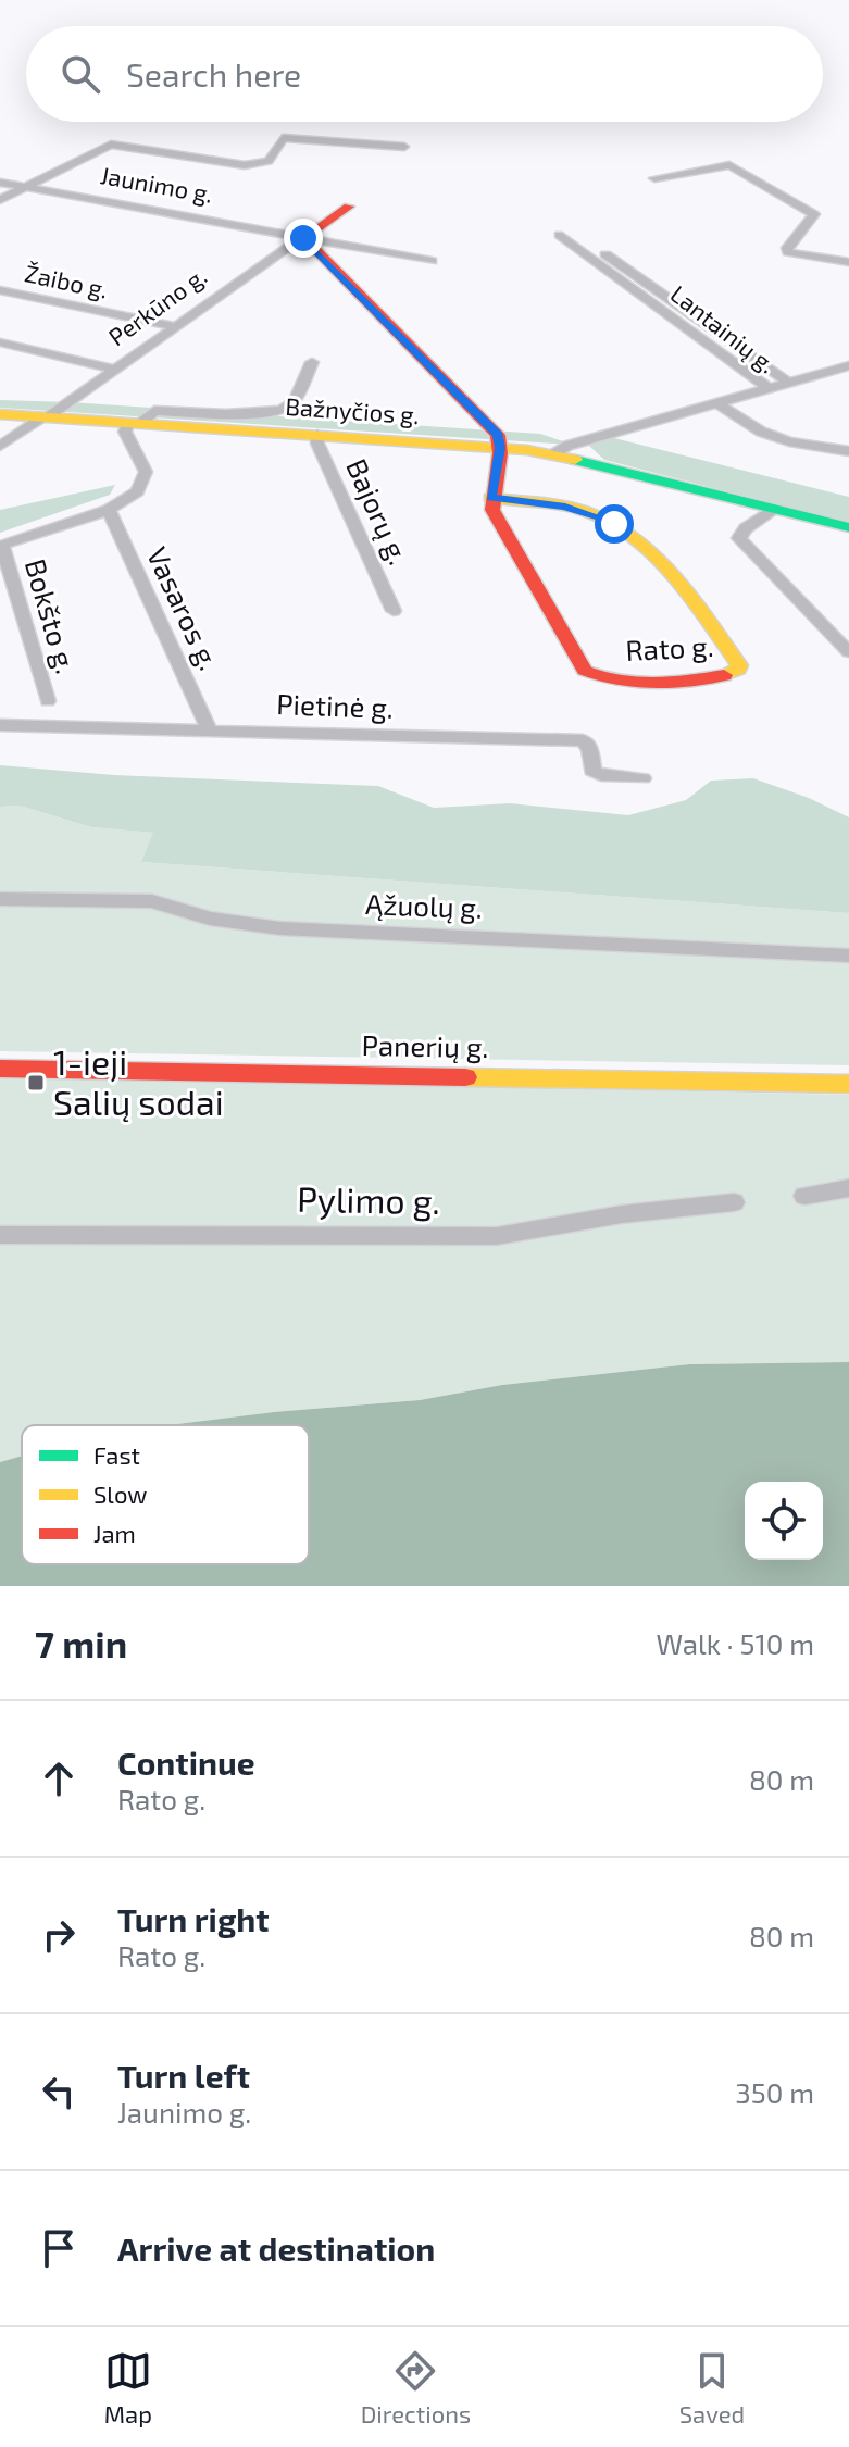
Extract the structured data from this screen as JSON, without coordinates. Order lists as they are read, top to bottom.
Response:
{
  "streets": {
    "street": [
      "Jaunimo g.",
      "Žaibo g.",
      "Perkūno g.",
      "Lantainių g.",
      "Bažnyčios g.",
      "Bajorų g.",
      "Vasaros g.",
      "Bokšto g.",
      "Rato g.",
      "Pietinė g.",
      "Ąžuolų g.",
      "Panerių g.",
      "Pylimo g."
    ]
  },
  "crossings": [
    ["Jaunimo g.", "Perkūno g."],
    ["Žaibo g.", "Perkūno g."],
    ["Perkūno g.", "Bažnyčios g."],
    ["Lantainių g.", "Bažnyčios g."],
    ["Bažnyčios g.", "Bajorų g."],
    ["Vasaros g.", "Pietinė g."]
  ],
  "places": {
    "transit": ["1-ieji Salių sodai"]
  },
  "legend": ["Fast", "Slow", "Jam"],
  "page": {
    "search": "Search here",
    "heading": ["7 min", "Walk · 510 m"],
    "list": [
      ["Continue", "Rato g.", "80 m"],
      ["Turn right", "Rato g.", "80 m"],
      ["Turn left", "Jaunimo g.", "350 m"],
      "Arrive at destination"
    ],
    "nav": ["Map", "Directions", "Saved"]
  }
}
